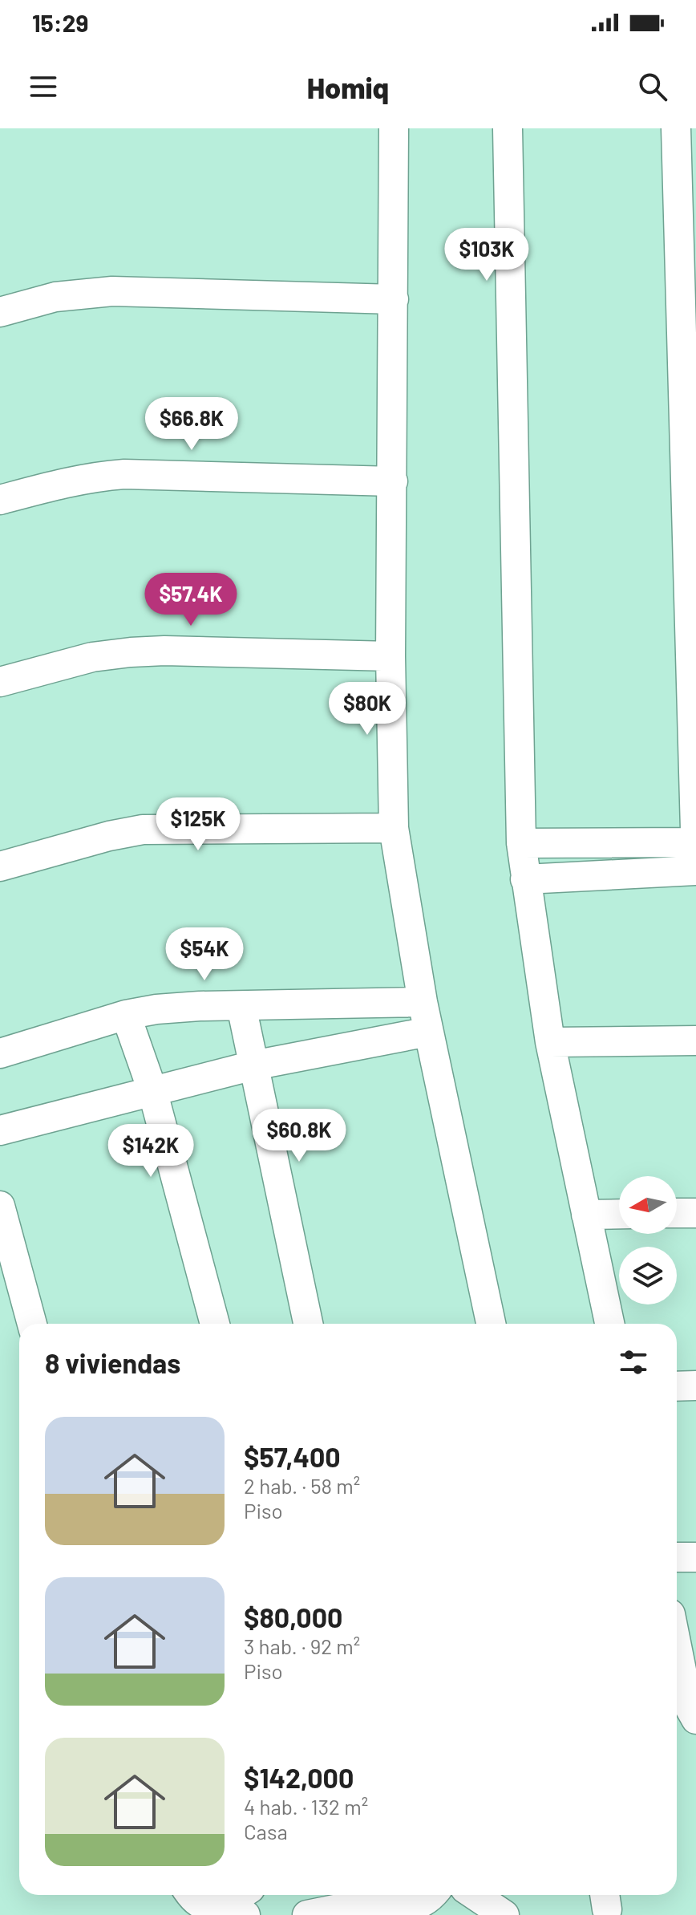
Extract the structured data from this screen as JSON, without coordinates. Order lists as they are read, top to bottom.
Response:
{
  "north": "left",
  "page": {
    "status": "15:29",
    "header": "Homiq",
    "price": [
      "$103K",
      "$66.8K",
      "$57.4K",
      "$80K",
      "$125K",
      "$54K",
      "$60.8K",
      "$142K"
    ],
    "heading": "8 viviendas",
    "list": [
      {
        "name": "$57,400",
        "note": "2 hab. · 58 m² · Piso"
      },
      {
        "name": "$80,000",
        "note": "3 hab. · 92 m² · Piso"
      },
      {
        "name": "$142,000",
        "note": "4 hab. · 132 m² · Casa"
      }
    ]
  }
}
